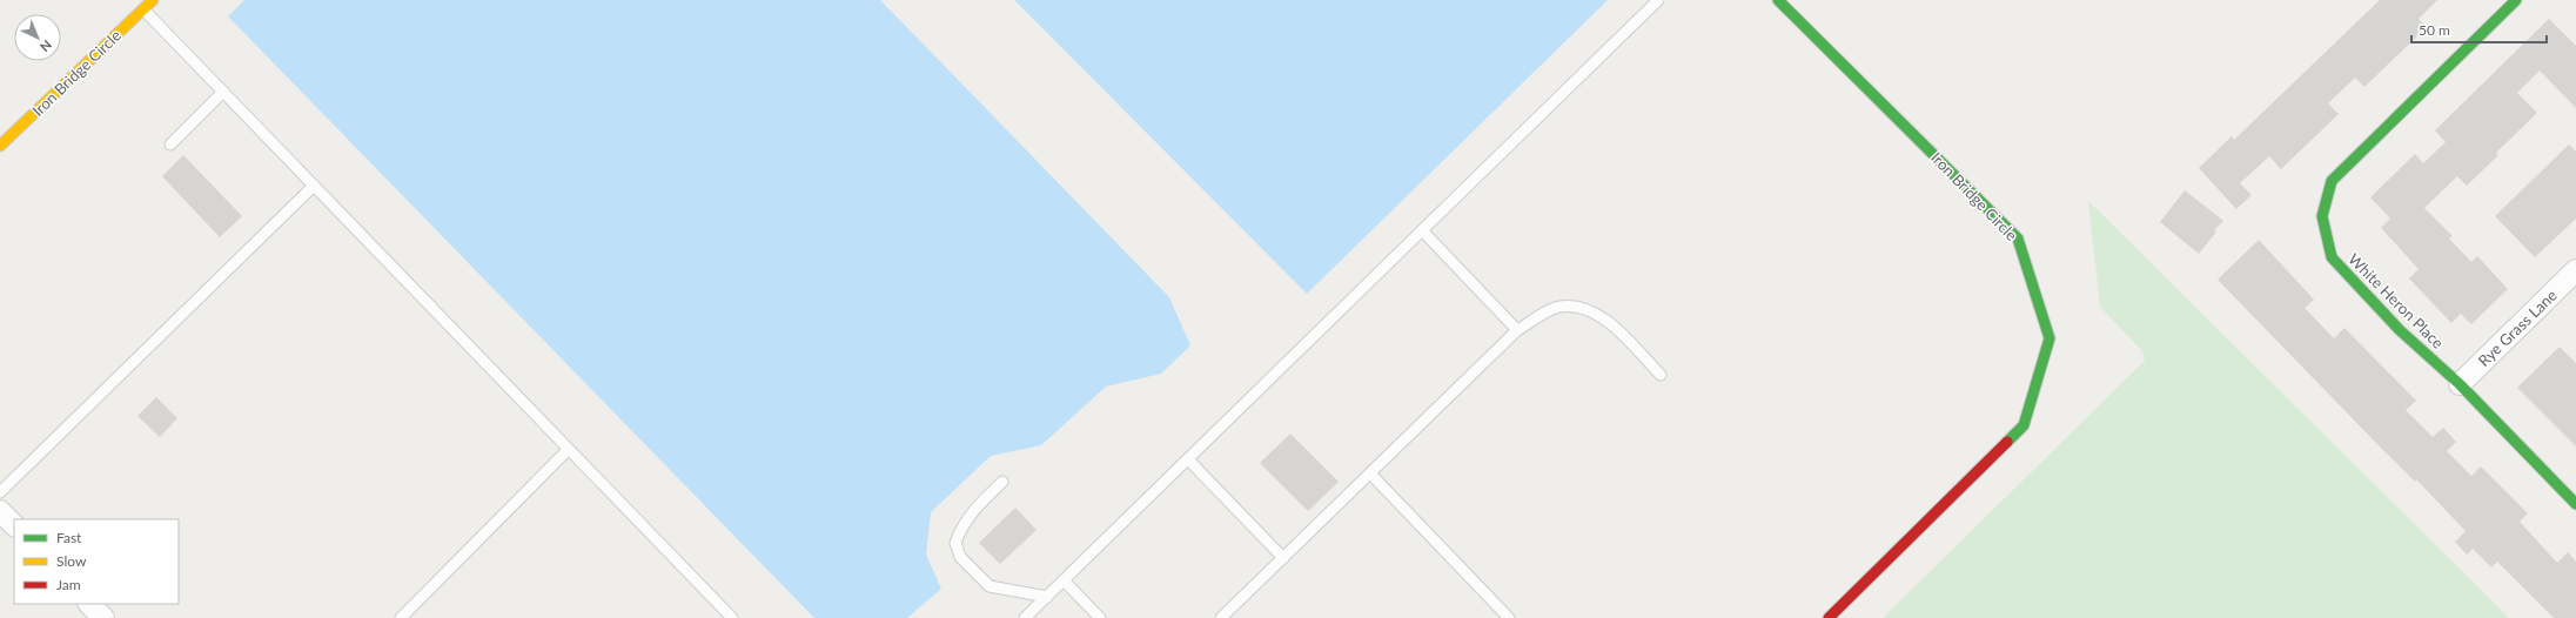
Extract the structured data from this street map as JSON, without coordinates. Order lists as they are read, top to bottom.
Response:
{
  "streets": {
    "street": ["Iron Bridge Circle", "White Heron Place", "Rye Grass Lane"]
  },
  "crossings": [
    ["White Heron Place", "Rye Grass Lane"]
  ],
  "legend": ["Fast", "Slow", "Jam"],
  "scale_bar": "50 m",
  "north": "bottom right"
}
